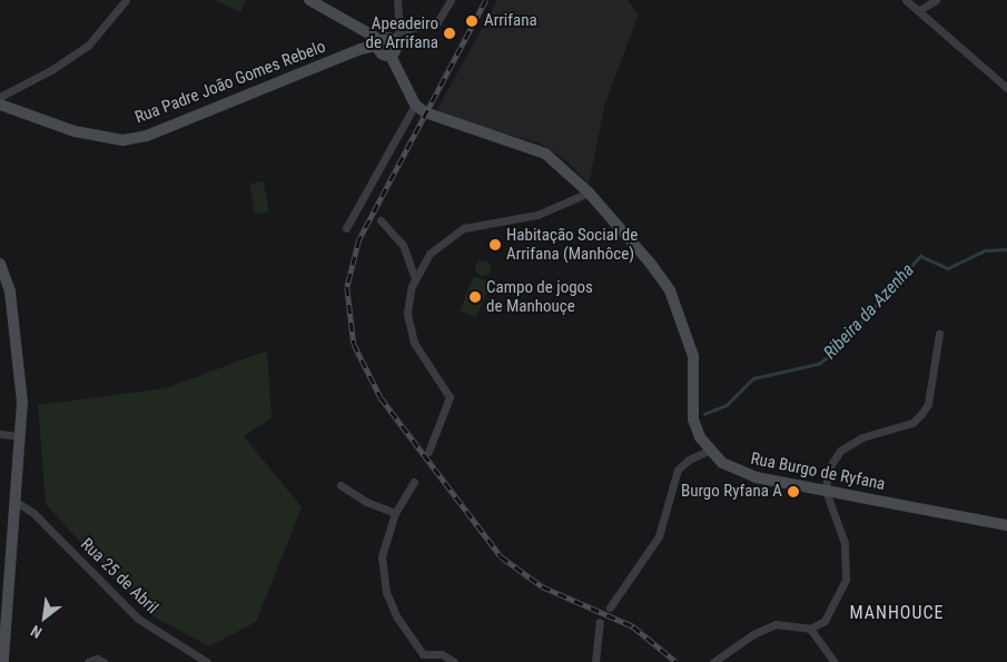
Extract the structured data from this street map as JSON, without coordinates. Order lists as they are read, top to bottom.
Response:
{
  "streets": {
    "main road": ["Rua Padre João Gomes Rebelo", "Rua Burgo de Ryfana"],
    "street": ["Rua 25 de Abril"]
  },
  "districts": ["MANHOUCE"],
  "water": ["Ribeira da Azenha"],
  "places": [
    "Arrifana",
    "Apeadeiro de Arrifana",
    "Habitação Social de Arrifana (Manhôce)",
    "Campo de jogos de Manhouçe",
    "Burgo Ryfana A"
  ],
  "north": "bottom left"
}
